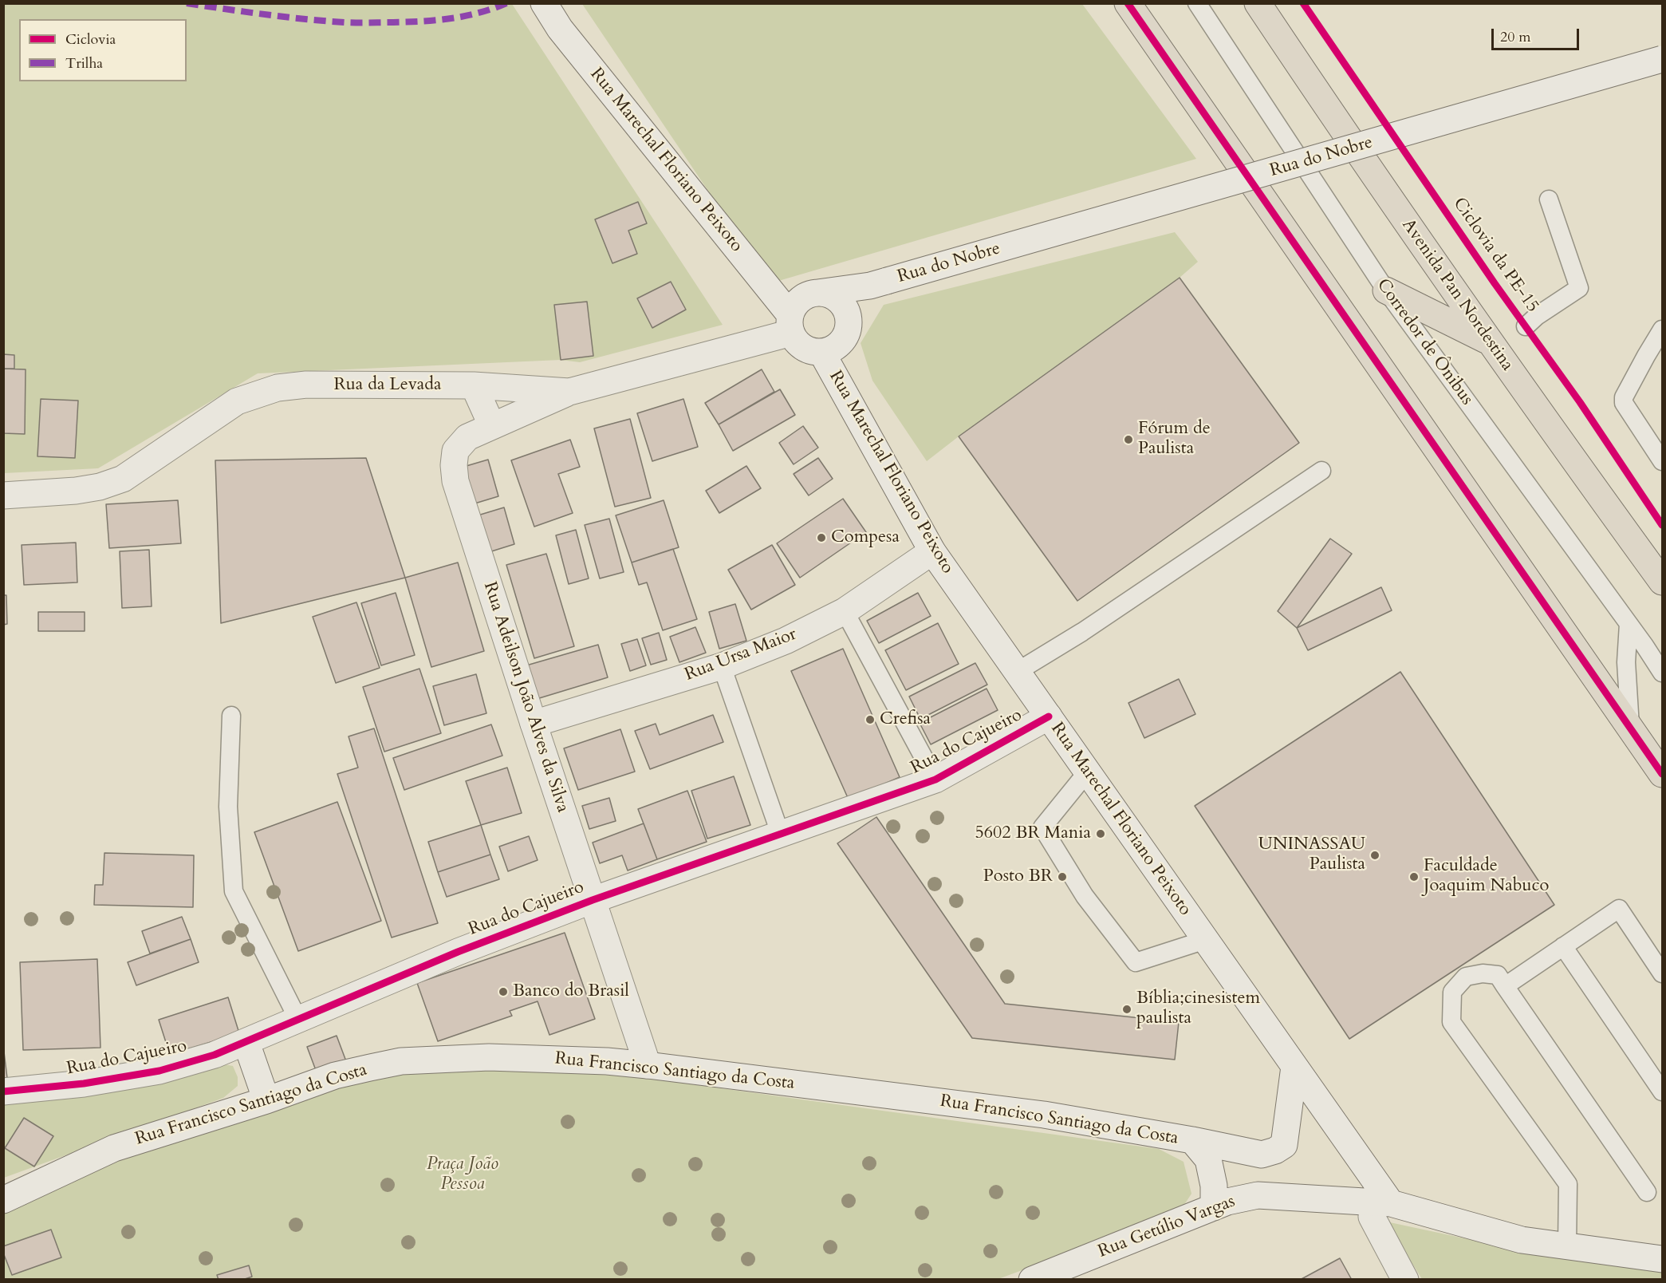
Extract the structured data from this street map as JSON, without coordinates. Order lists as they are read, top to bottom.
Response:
{
  "streets": {
    "highway": ["Avenida Pan Nordestina"],
    "main road": [
      "Rua do Nobre",
      "Rua Marechal Floriano Peixoto",
      "Rua da Levada",
      "Rua Ursa Maior",
      "Rua Adeilson João Alves da Silva",
      "Rua do Cajueiro",
      "Rua Francisco Santiago da Costa",
      "Rua Getúlio Vargas"
    ],
    "lane": ["Corredor de Ônibus"],
    "cycle path": ["Ciclovia da PE-15"]
  },
  "crossings": [
    ["Rua do Nobre", "Rua Marechal Floriano Peixoto"],
    ["Rua do Nobre", "Rua da Levada"],
    ["Rua Marechal Floriano Peixoto", "Rua da Levada"],
    ["Rua Marechal Floriano Peixoto", "Rua Ursa Maior"],
    ["Rua Marechal Floriano Peixoto", "Rua do Cajueiro"],
    ["Rua Marechal Floriano Peixoto", "Rua Francisco Santiago da Costa"],
    ["Rua Marechal Floriano Peixoto", "Rua Getúlio Vargas"],
    ["Rua da Levada", "Rua Adeilson João Alves da Silva"],
    ["Rua Ursa Maior", "Rua Adeilson João Alves da Silva"],
    ["Rua Adeilson João Alves da Silva", "Rua do Cajueiro"],
    ["Rua Adeilson João Alves da Silva", "Rua Francisco Santiago da Costa"]
  ],
  "parks": ["Praça João Pessoa"],
  "places": [
    "Fórum de Paulista",
    "Compesa",
    "Crefisa",
    "5602 BR Mania",
    "UNINASSAU Paulista",
    "Posto BR",
    "Faculdade Joaquim Nabuco",
    "Banco do Brasil",
    "Bíblia;cinesistem paulista"
  ],
  "legend": ["Ciclovia", "Trilha"],
  "scale_bar": "20 m"
}
